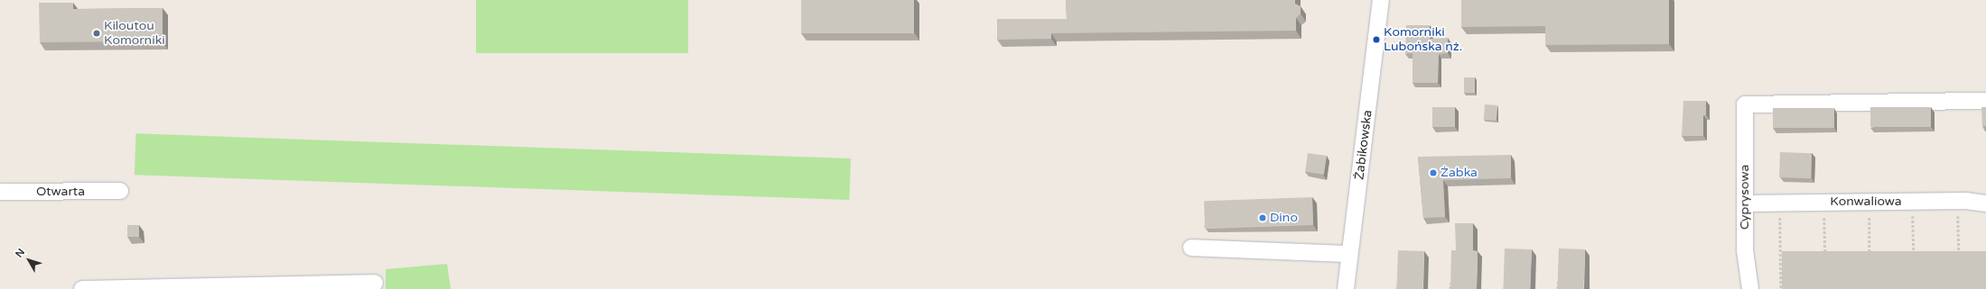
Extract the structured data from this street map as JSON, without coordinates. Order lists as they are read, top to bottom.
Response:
{
  "streets": {
    "street": [
      "Żabikowska",
      "Otwarta",
      "Cyprysowa",
      "Konwaliowa"
    ]
  },
  "crossings": [
    ["Cyprysowa", "Konwaliowa"]
  ],
  "places": [
    "Kiloutou Komorniki",
    "Komorniki Lubońska nż.",
    "Żabka",
    "Dino"
  ],
  "north": "top left"
}
